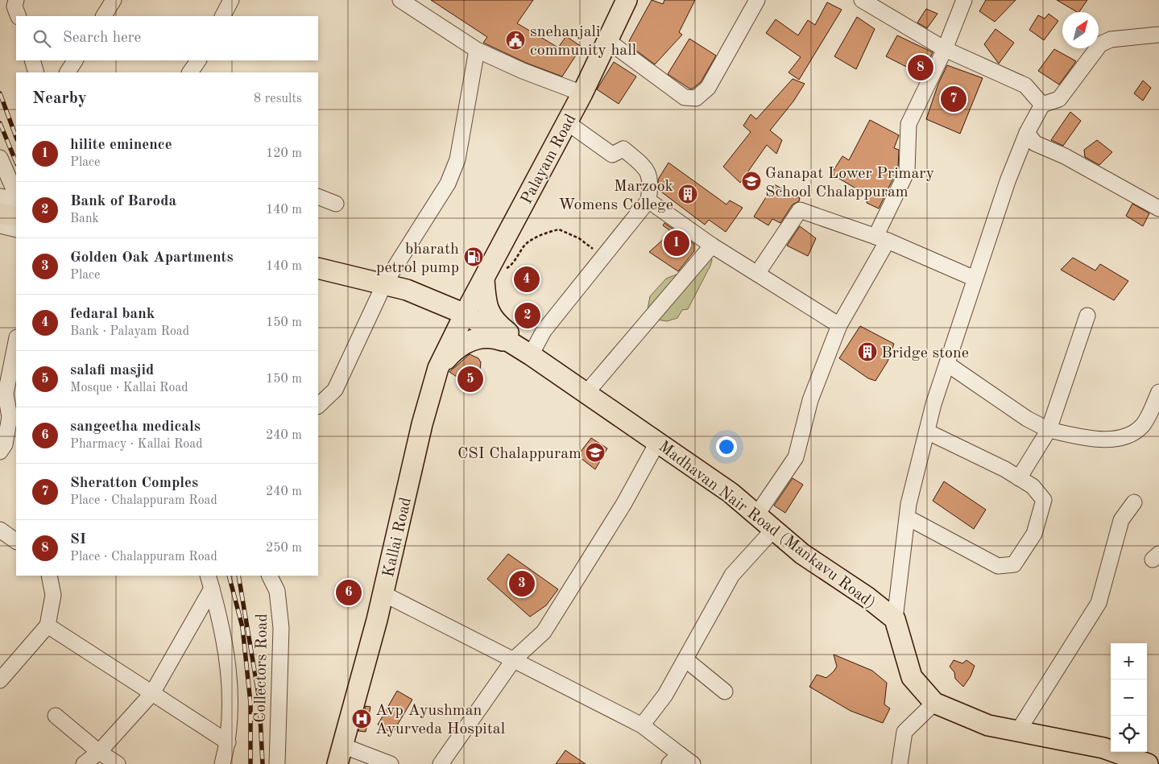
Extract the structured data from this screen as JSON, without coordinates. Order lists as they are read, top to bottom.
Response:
{
  "streets": {
    "main road": ["Palayam Road", "Madhavan Nair Road (Mankavu Road)", "Kallai Road"],
    "street": ["Collectors Road"]
  },
  "crossings": [
    ["Palayam Road", "Madhavan Nair Road (Mankavu Road)"],
    ["Palayam Road", "Kallai Road"],
    ["Madhavan Nair Road (Mankavu Road)", "Kallai Road"]
  ],
  "places": {
    "public building": ["snehanjali community hall"],
    "school or university": ["Ganapat Lower Primary School Chalappuram", "CSI Chalappuram"],
    "building": ["Marzook Womens College", "Bridge stone"],
    "fuel station": ["bharath petrol pump"],
    "hospital": ["Avp Ayushman Ayurveda Hospital"]
  },
  "north": "top right",
  "page": {
    "search": "Search here",
    "pins": [
      "8",
      "7",
      "1",
      "4",
      "2",
      "5",
      "3",
      "6"
    ],
    "heading": ["Nearby", "8 results"],
    "list": [
      {
        "mark": "1",
        "name": "hilite eminence",
        "note": "Place",
        "value": "120 m"
      },
      {
        "mark": "2",
        "name": "Bank of Baroda",
        "note": "Bank",
        "value": "140 m"
      },
      {
        "mark": "3",
        "name": "Golden Oak Apartments",
        "note": "Place",
        "value": "140 m"
      },
      {
        "mark": "4",
        "name": "fedaral bank",
        "note": "Bank · Palayam Road",
        "value": "150 m"
      },
      {
        "mark": "5",
        "name": "salafi masjid",
        "note": "Mosque · Kallai Road",
        "value": "150 m"
      },
      {
        "mark": "6",
        "name": "sangeetha medicals",
        "note": "Pharmacy · Kallai Road",
        "value": "240 m"
      },
      {
        "mark": "7",
        "name": "Sheratton Comples",
        "note": "Place · Chalappuram Road",
        "value": "240 m"
      },
      {
        "mark": "8",
        "name": "SI",
        "note": "Place · Chalappuram Road",
        "value": "250 m"
      }
    ],
    "map_buttons": ["+", "−"]
  }
}
